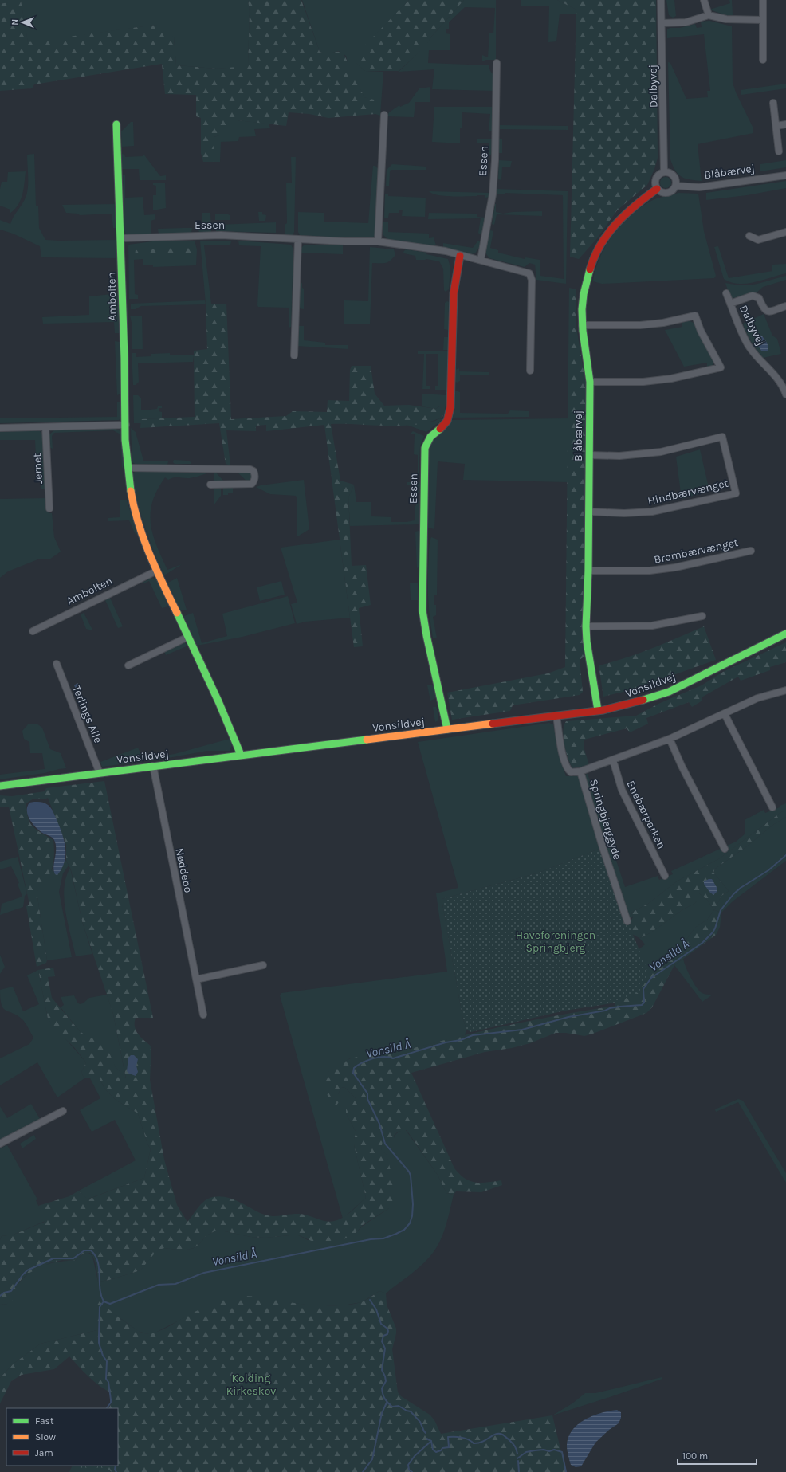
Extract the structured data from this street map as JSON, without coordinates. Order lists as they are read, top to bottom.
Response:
{
  "streets": {
    "street": [
      "Dalbyvej",
      "Essen",
      "Blåbærvej",
      "Ambolten",
      "Jernet",
      "Hindbærvænget",
      "Brombærvænget",
      "Vonsildvej",
      "Terlings Alle",
      "Enebærparken",
      "Springbjerggyde",
      "Nøddebo"
    ]
  },
  "crossings": [
    ["Dalbyvej", "Blåbærvej"],
    ["Essen", "Ambolten"],
    ["Essen", "Vonsildvej"],
    ["Blåbærvej", "Hindbærvænget"],
    ["Blåbærvej", "Brombærvænget"],
    ["Blåbærvej", "Vonsildvej"],
    ["Ambolten", "Vonsildvej"],
    ["Vonsildvej", "Terlings Alle"],
    ["Vonsildvej", "Springbjerggyde"],
    ["Vonsildvej", "Nøddebo"]
  ],
  "water": ["Vonsild Å"],
  "parks": ["Haveforeningen Springbjerg", "Kolding Kirkeskov"],
  "legend": ["Fast", "Slow", "Jam"],
  "scale_bar": "100 m",
  "north": "left"
}
